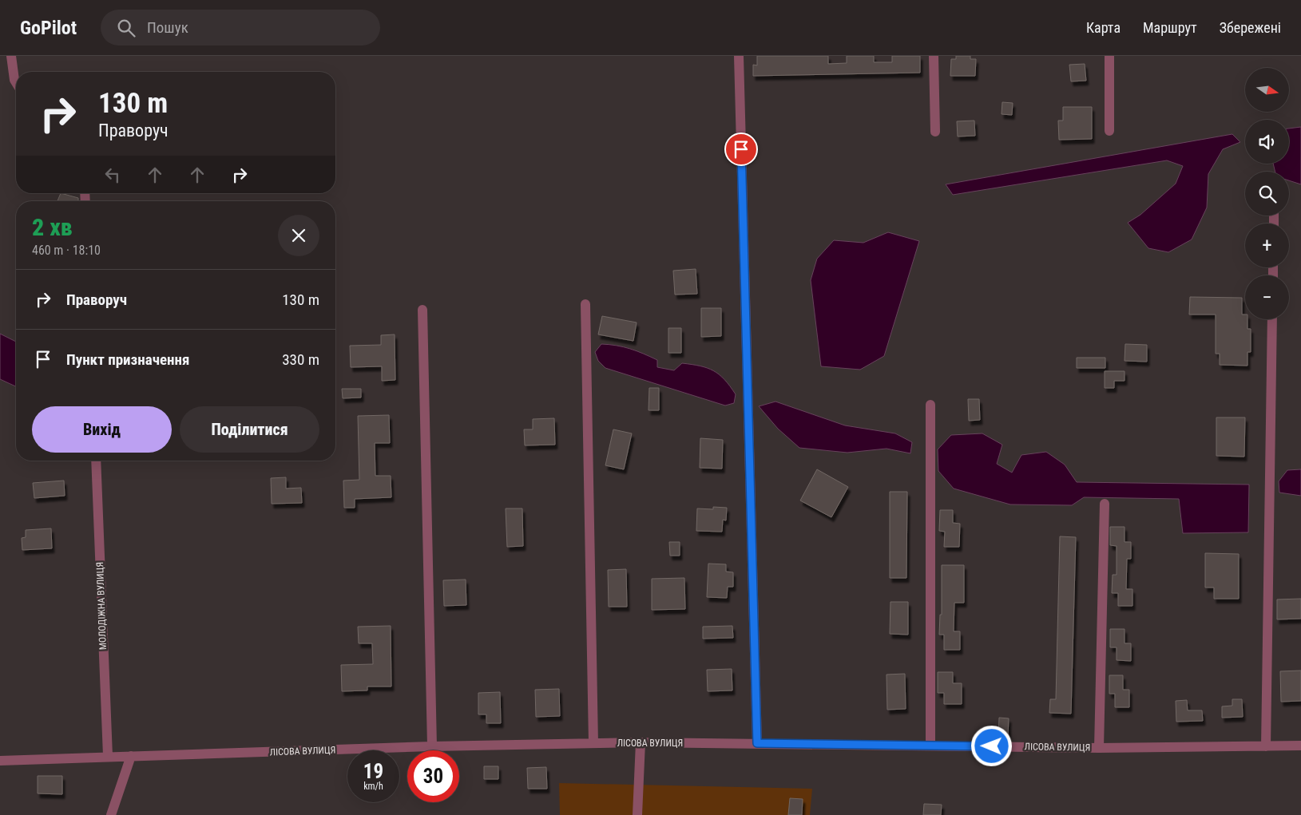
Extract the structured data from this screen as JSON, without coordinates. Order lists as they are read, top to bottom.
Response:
{
  "streets": {
    "street": ["МОЛОДІЖНА ВУЛИЦЯ", "ЛІСОВА ВУЛИЦЯ"]
  },
  "crossings": [
    ["МОЛОДІЖНА ВУЛИЦЯ", "ЛІСОВА ВУЛИЦЯ"]
  ],
  "north": "right",
  "page": {
    "header": "GoPilot",
    "search": "Пошук",
    "nav": ["Карта", "Маршрут", "Збережені"],
    "map_buttons": ["+", "−"],
    "turn": ["130 m", "Праворуч"],
    "heading": ["2 хв", "460 m · 18:10"],
    "list": [
      {
        "name": "Праворуч",
        "value": "130 m"
      },
      {
        "name": "Пункт призначення",
        "value": "330 m"
      }
    ],
    "buttons": ["Вихід", "Поділитися"],
    "speed": "19 km/h",
    "limit": "30"
  }
}
